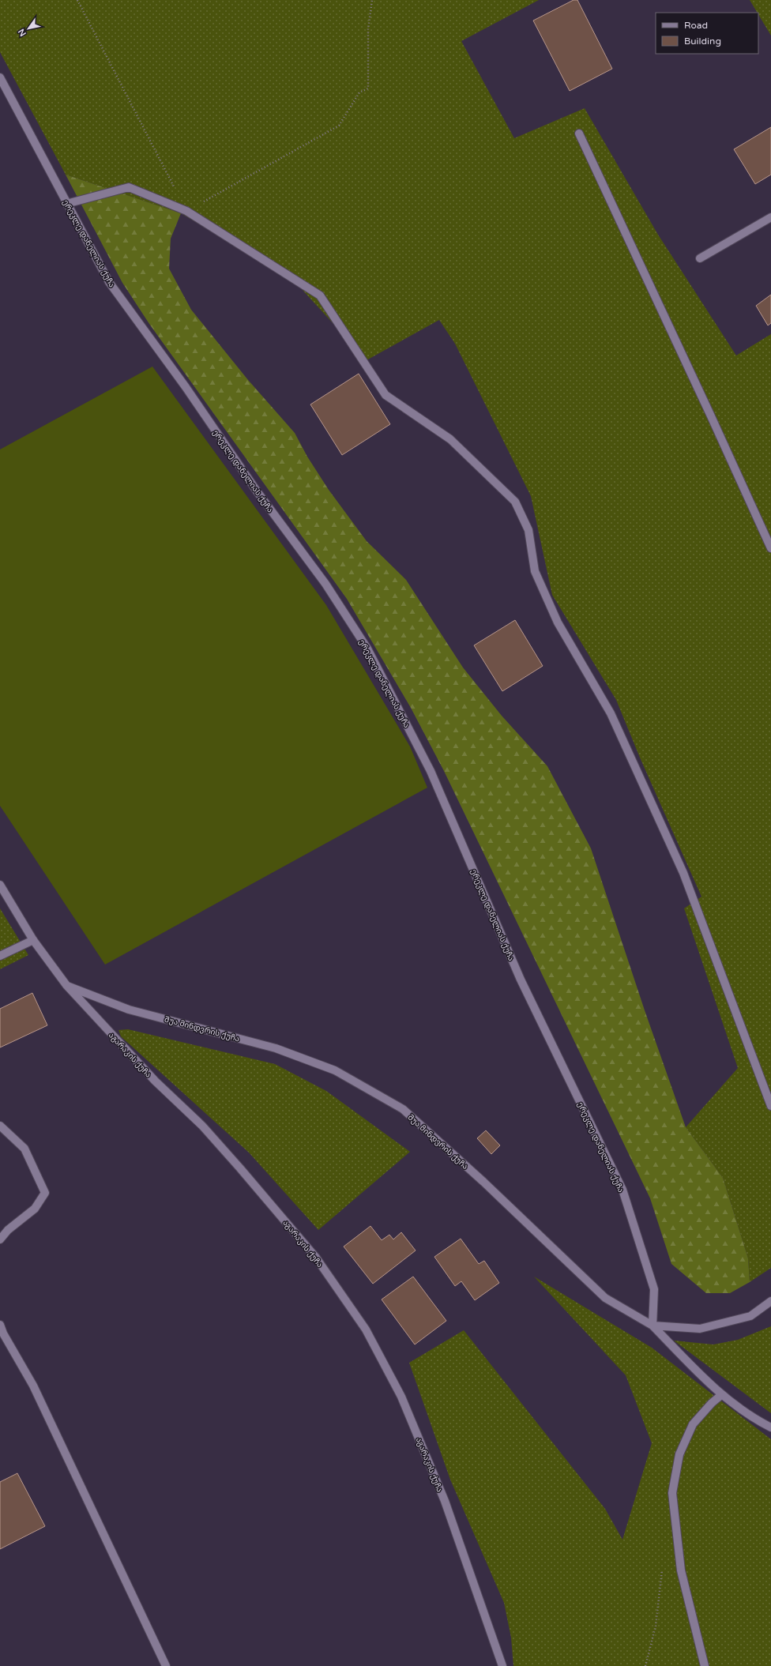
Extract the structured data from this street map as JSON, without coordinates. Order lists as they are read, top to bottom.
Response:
{
  "streets": {
    "street": ["ერეკლე დანელიას ქუჩა", "შუა მინდვრის ქუჩა", "აგარაკის ქუჩა"]
  },
  "crossings": [
    ["ერეკლე დანელიას ქუჩა", "შუა მინდვრის ქუჩა"],
    ["შუა მინდვრის ქუჩა", "აგარაკის ქუჩა"]
  ],
  "legend": ["Road", "Building"],
  "north": "bottom left"
}
